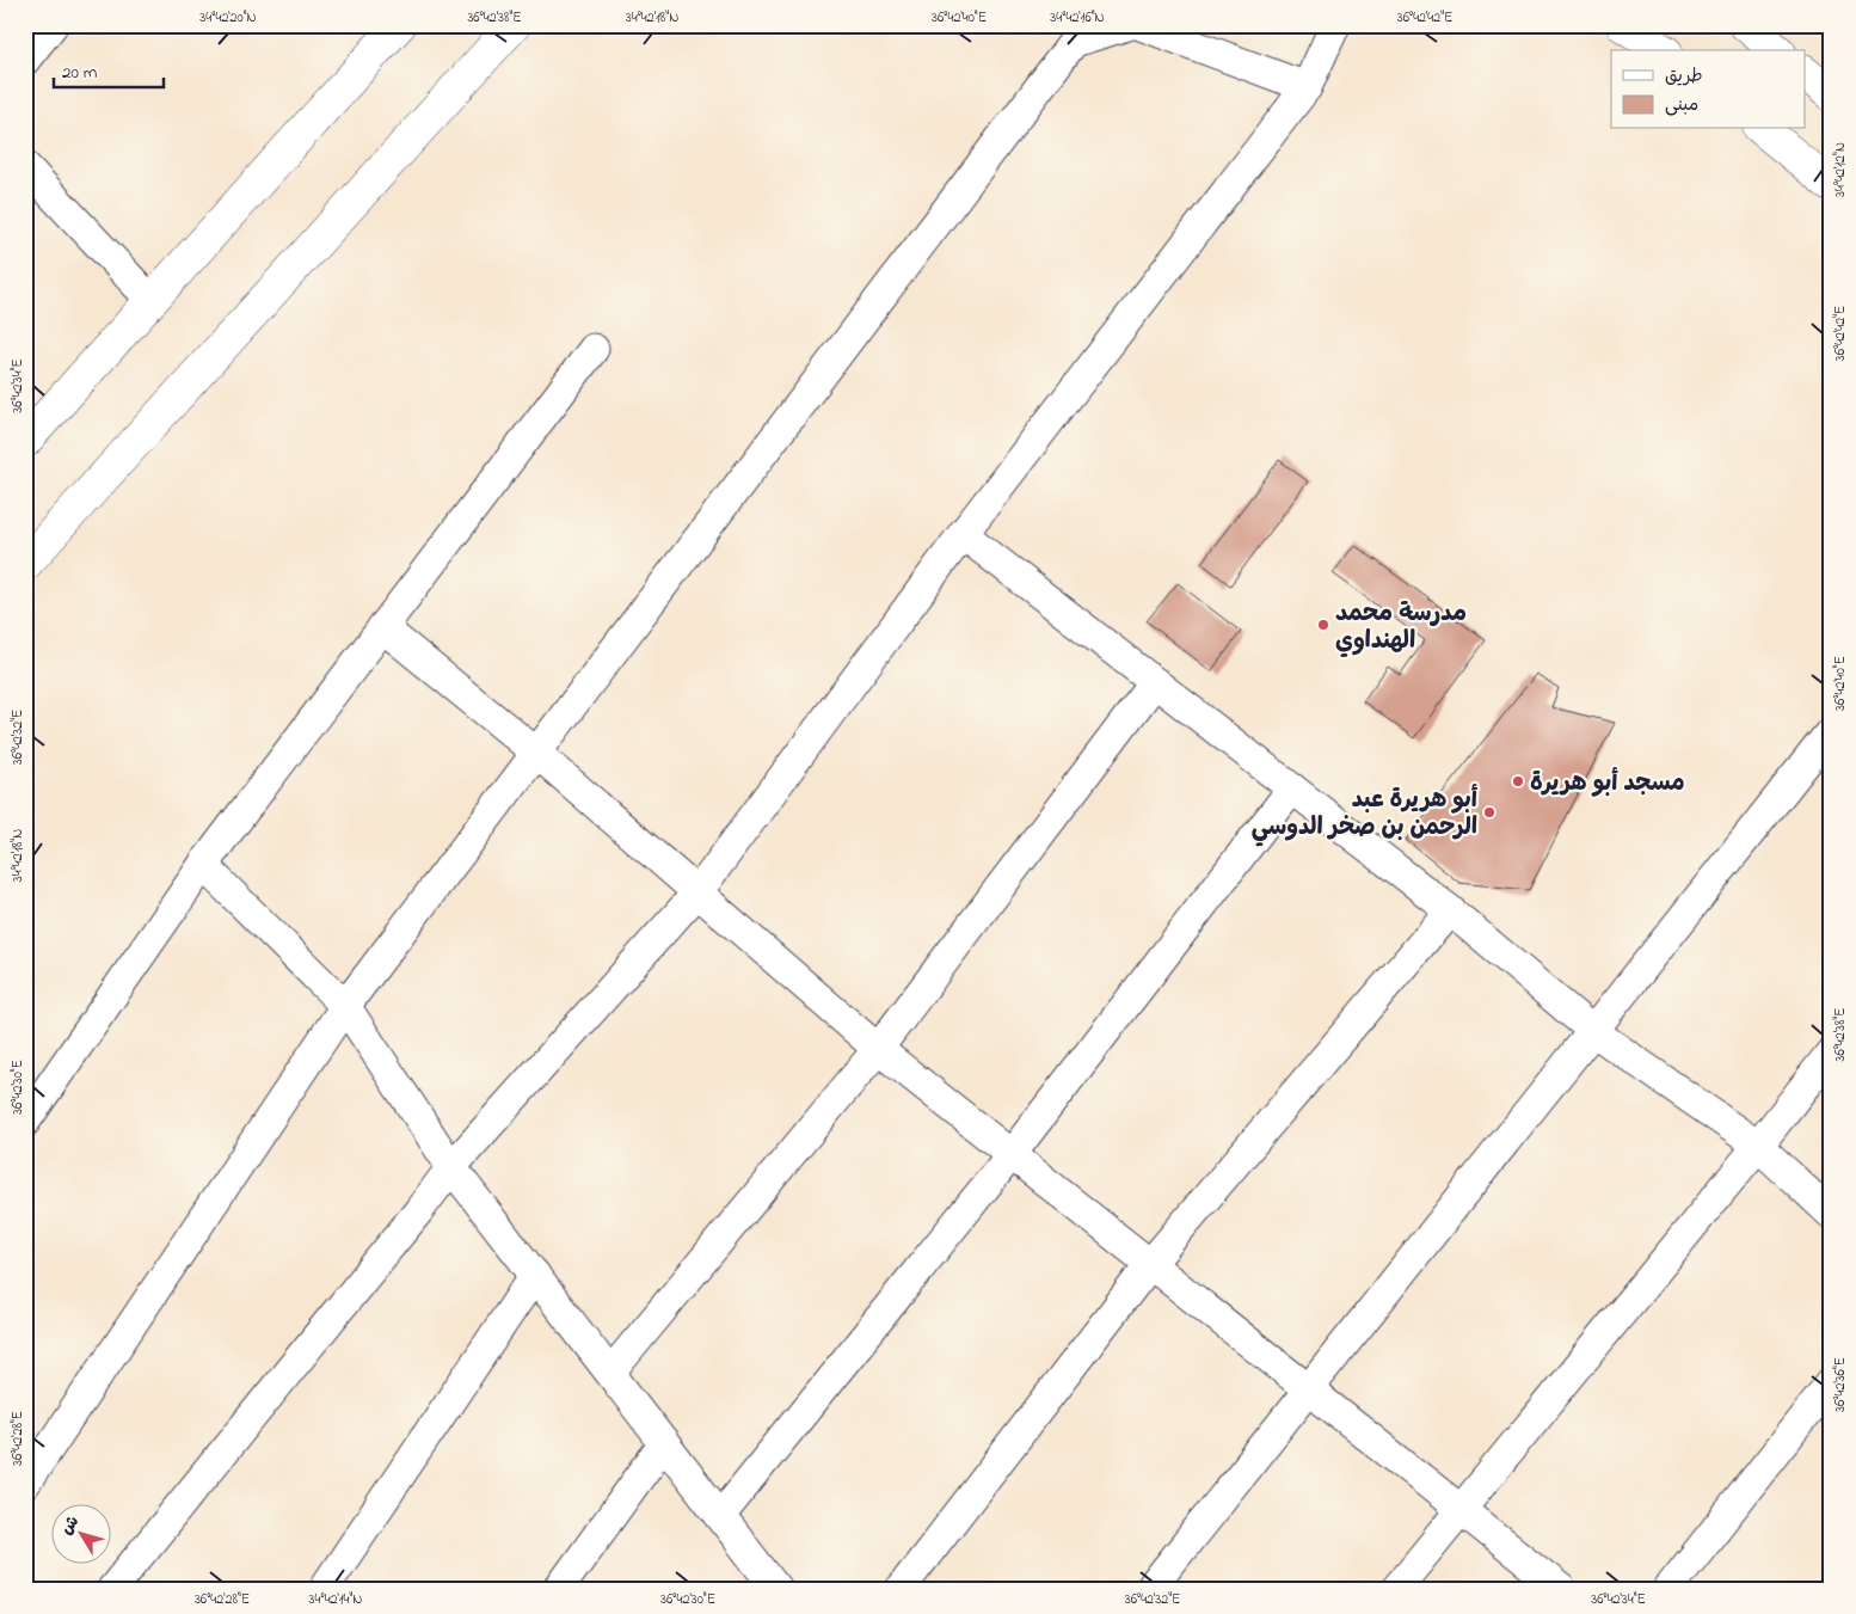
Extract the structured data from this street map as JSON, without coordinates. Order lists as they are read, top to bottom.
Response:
{
  "places": ["مدرسة محمد الهنداوي", "مسجد أبو هريرة", "أبو هريرة عبد الرحمن بن صخر الدوسي"],
  "legend": ["طريق", "مبنى"],
  "scale_bar": "20 m",
  "north": "top left",
  "coordinates": [
    "34°42'20\"N",
    "36°42'38\"E",
    "34°42'18\"N",
    "36°42'40\"E",
    "34°42'16\"N",
    "36°42'42\"E",
    "34°42'12\"N",
    "36°42'34\"E",
    "36°42'32\"E",
    "36°42'30\"E",
    "36°42'36\"E",
    "36°42'28\"E",
    "34°42'14\"N"
  ]
}
